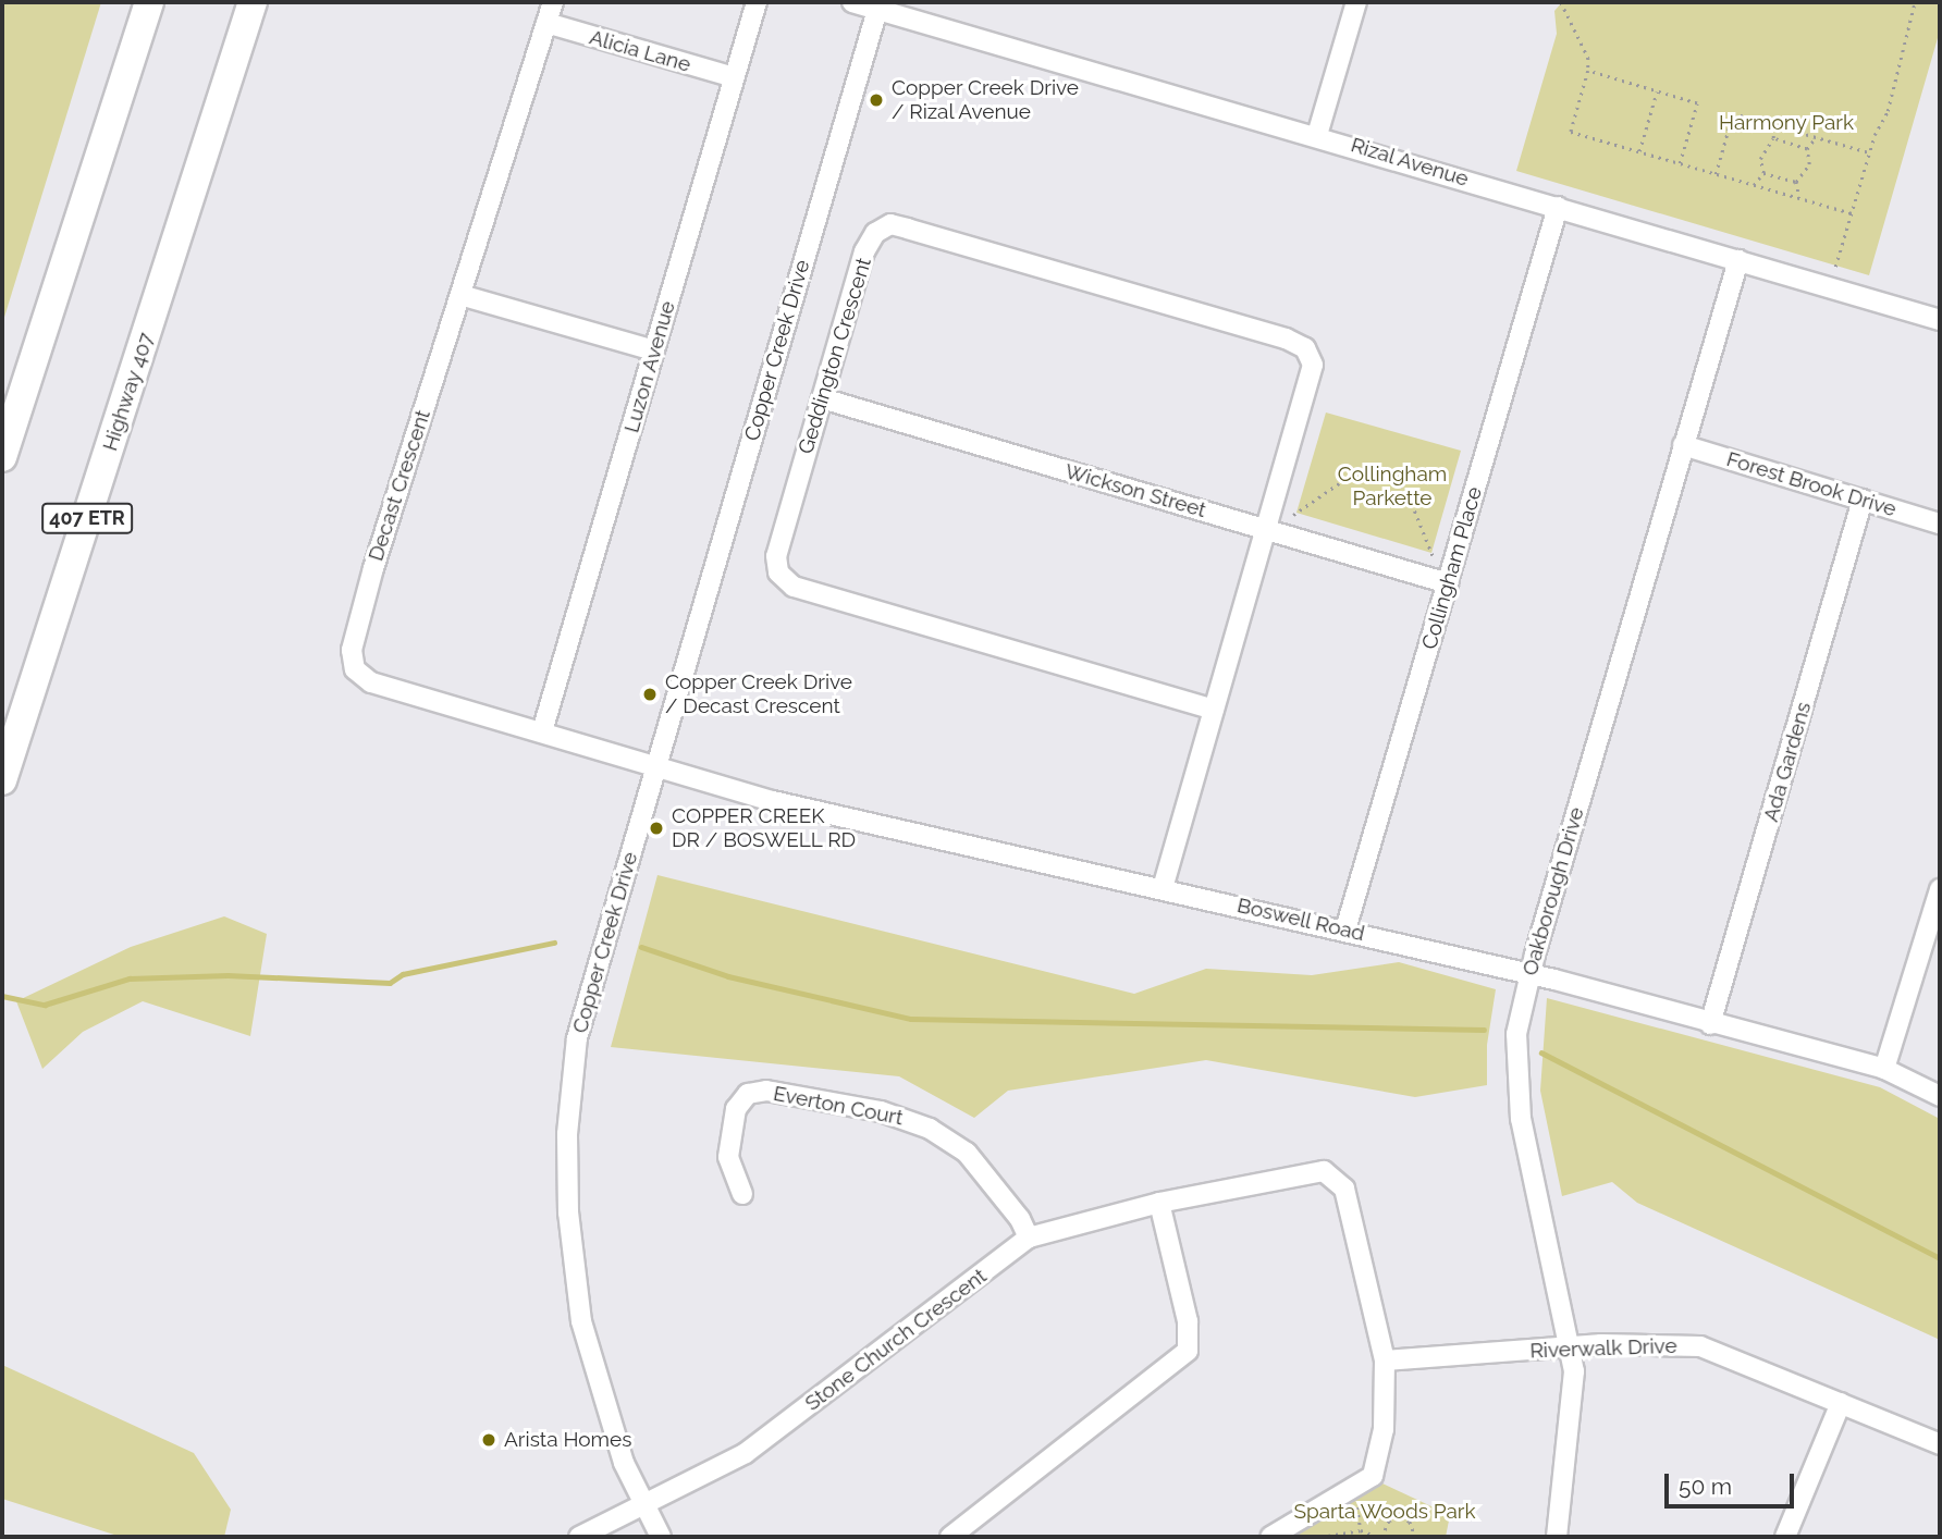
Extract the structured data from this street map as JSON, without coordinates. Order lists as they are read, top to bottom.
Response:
{
  "streets": {
    "highway": ["Highway 407", "407 ETR"],
    "street": [
      "Alicia Lane",
      "Rizal Avenue",
      "Copper Creek Drive",
      "Geddington Crescent",
      "Luzon Avenue",
      "Forest Brook Drive",
      "Decast Crescent",
      "Wickson Street",
      "Collingham Place",
      "Ada Gardens",
      "Oakborough Drive",
      "Boswell Road",
      "Everton Court",
      "Stone Church Crescent",
      "Riverwalk Drive"
    ]
  },
  "crossings": [
    ["Alicia Lane", "Luzon Avenue"],
    ["Alicia Lane", "Decast Crescent"],
    ["Rizal Avenue", "Copper Creek Drive"],
    ["Rizal Avenue", "Collingham Place"],
    ["Rizal Avenue", "Oakborough Drive"],
    ["Copper Creek Drive", "Decast Crescent"],
    ["Copper Creek Drive", "Boswell Road"],
    ["Copper Creek Drive", "Stone Church Crescent"],
    ["Geddington Crescent", "Wickson Street"],
    ["Geddington Crescent", "Boswell Road"],
    ["Luzon Avenue", "Decast Crescent"],
    ["Forest Brook Drive", "Ada Gardens"],
    ["Forest Brook Drive", "Oakborough Drive"],
    ["Decast Crescent", "Boswell Road"],
    ["Wickson Street", "Collingham Place"],
    ["Collingham Place", "Boswell Road"],
    ["Ada Gardens", "Boswell Road"],
    ["Oakborough Drive", "Boswell Road"],
    ["Oakborough Drive", "Riverwalk Drive"],
    ["Everton Court", "Stone Church Crescent"],
    ["Stone Church Crescent", "Riverwalk Drive"]
  ],
  "parks": ["Harmony Park", "Collingham Parkette", "Sparta Woods Park"],
  "places": [
    "Copper Creek Drive / Rizal Avenue",
    "Copper Creek Drive / Decast Crescent",
    "COPPER CREEK DR / BOSWELL RD",
    "Arista Homes"
  ],
  "scale_bar": "50 m"
}
